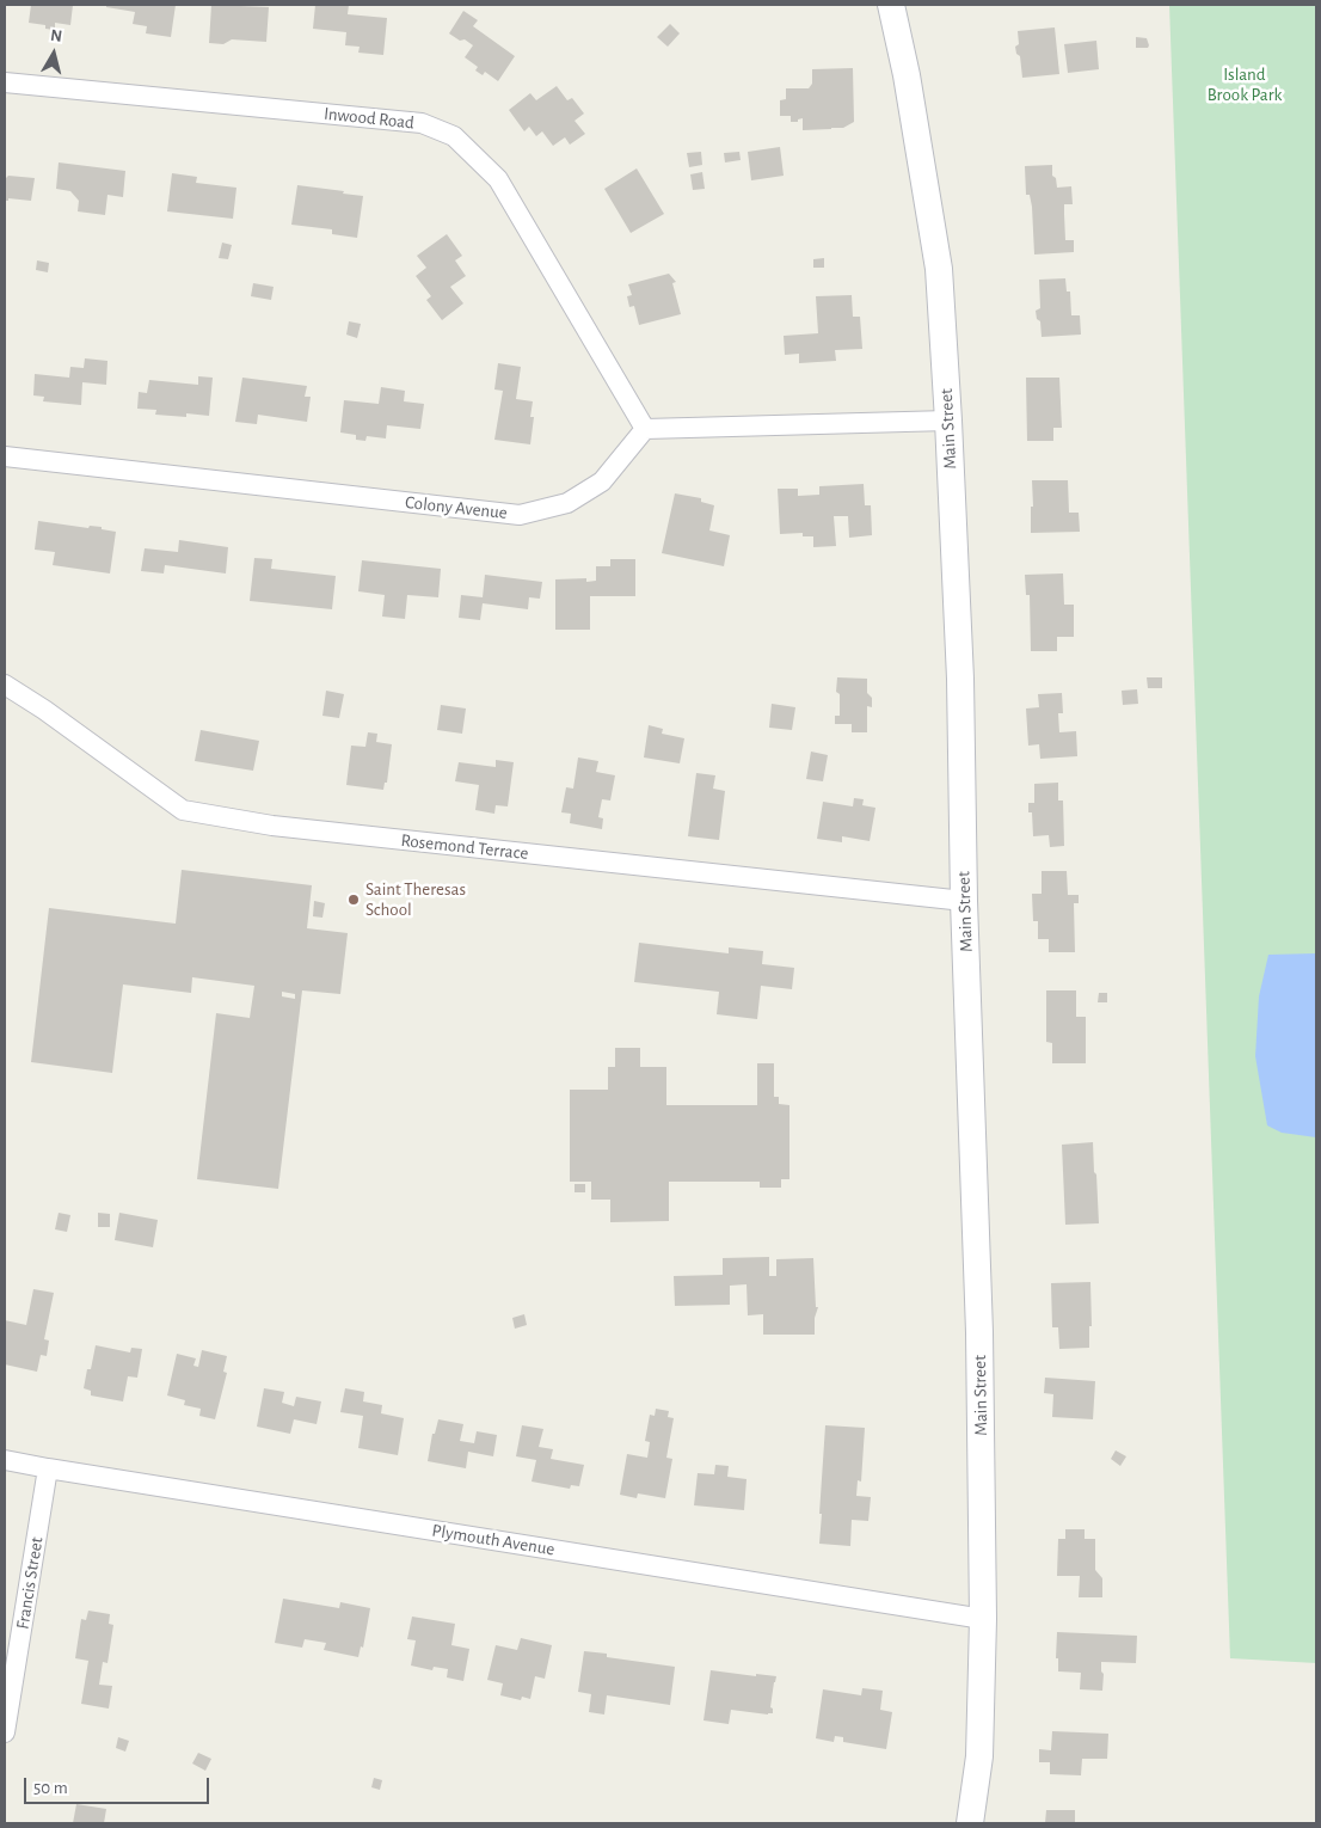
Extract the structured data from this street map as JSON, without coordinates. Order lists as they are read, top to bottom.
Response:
{
  "streets": {
    "main road": ["Main Street"],
    "street": [
      "Inwood Road",
      "Colony Avenue",
      "Rosemond Terrace",
      "Plymouth Avenue",
      "Francis Street"
    ]
  },
  "crossings": [
    ["Inwood Road", "Colony Avenue"],
    ["Main Street", "Rosemond Terrace"],
    ["Main Street", "Plymouth Avenue"],
    ["Plymouth Avenue", "Francis Street"]
  ],
  "parks": ["Island Brook Park"],
  "places": ["Saint Theresas School"],
  "scale_bar": "50 m",
  "north": "top"
}
